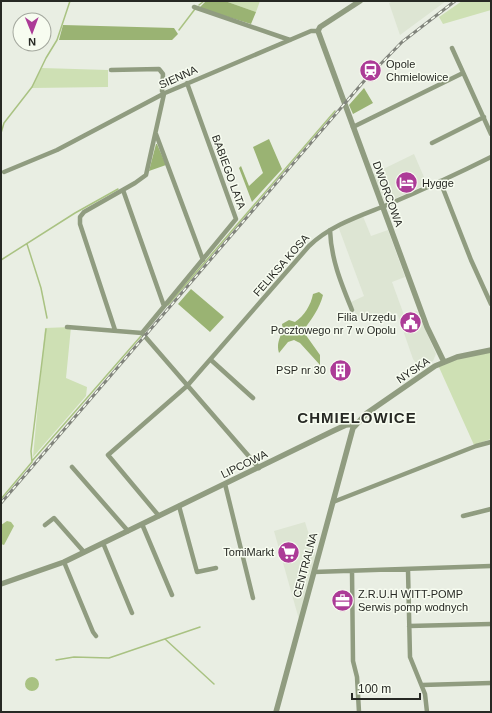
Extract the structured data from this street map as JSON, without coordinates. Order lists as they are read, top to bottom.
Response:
{
  "streets": {
    "street": [
      "SIENNA",
      "BABIEGO LATA",
      "DWORCOWA",
      "FELIKSA KOSA",
      "NYSKA",
      "LIPCOWA",
      "CENTRALNA"
    ]
  },
  "crossings": [
    ["SIENNA", "BABIEGO LATA"],
    ["SIENNA", "DWORCOWA"],
    ["DWORCOWA", "FELIKSA KOSA"],
    ["DWORCOWA", "NYSKA"],
    ["FELIKSA KOSA", "LIPCOWA"],
    ["NYSKA", "LIPCOWA"],
    ["NYSKA", "CENTRALNA"],
    ["LIPCOWA", "CENTRALNA"]
  ],
  "districts": ["CHMIELOWICE"],
  "places": {
    "station": ["Opole Chmielowice"],
    "hotel": ["Hygge"],
    "public building": ["Filia Urzędu Pocztowego nr 7 w Opolu"],
    "building": ["PSP nr 30"],
    "supermarket": ["TomiMarkt"],
    "office": ["Z.R.U.H WITT-POMP Serwis pomp wodnych"]
  },
  "scale_bar": "100 m",
  "north": "bottom"
}
